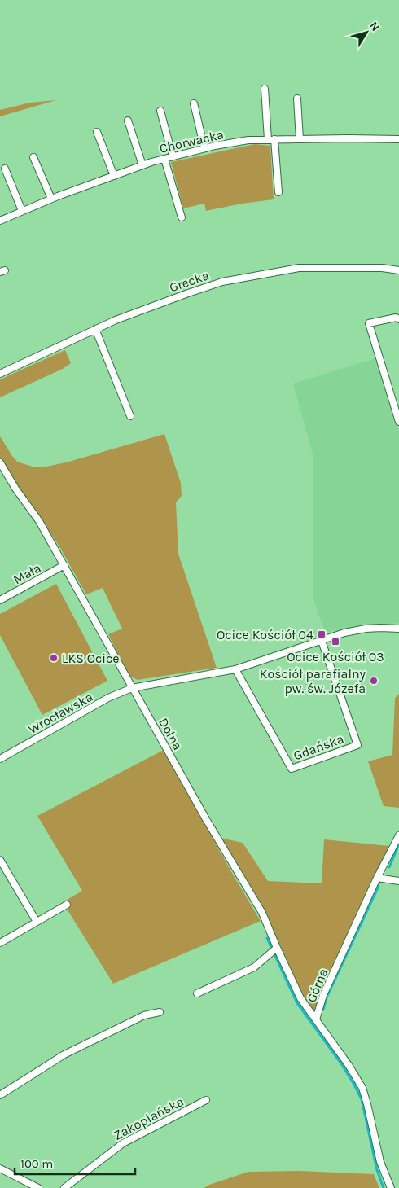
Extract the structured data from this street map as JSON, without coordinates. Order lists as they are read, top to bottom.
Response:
{
  "streets": {
    "street": [
      "Chorwacka",
      "Grecka",
      "Mała",
      "Wrocławska",
      "Dolna",
      "Gdańska",
      "Górna",
      "Zakopiańska"
    ]
  },
  "crossings": [
    ["Mała", "Dolna"],
    ["Wrocławska", "Dolna"],
    ["Dolna", "Górna"]
  ],
  "places": {
    "transit": ["Ocice Kościół 04", "Ocice Kościół 03"],
    "other": ["LKS Ocice", "Kościół parafialny pw. św. Józefa"]
  },
  "scale_bar": "100 m",
  "north": "top right"
}
